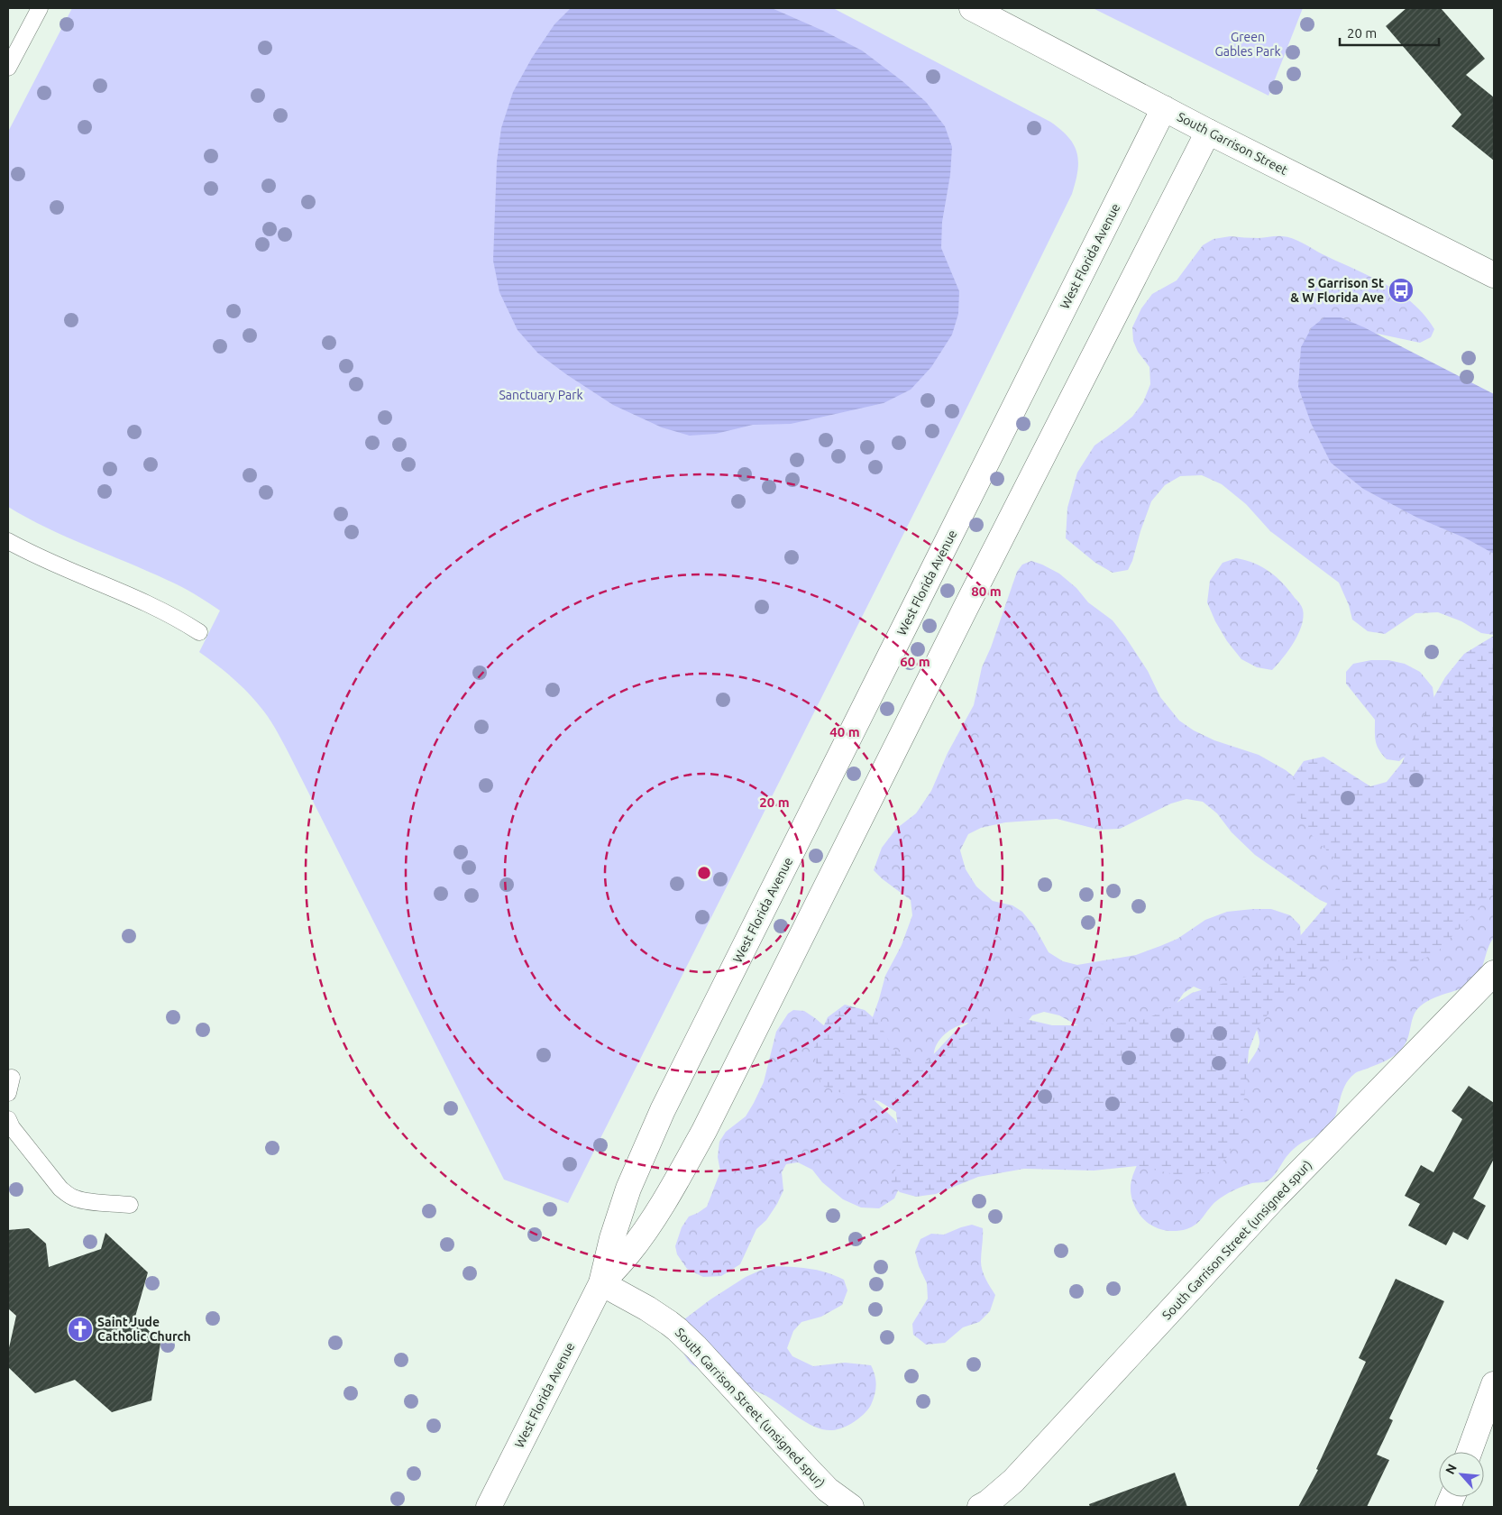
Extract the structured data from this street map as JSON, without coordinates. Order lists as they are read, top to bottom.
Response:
{
  "streets": {
    "street": ["South Garrison Street", "West Florida Avenue", "South Garrison Street (unsigned spur)"]
  },
  "crossings": [
    ["South Garrison Street", "West Florida Avenue"],
    ["West Florida Avenue", "South Garrison Street (unsigned spur)"]
  ],
  "parks": ["Green Gables Park", "Sanctuary Park"],
  "places": {
    "bus stop": ["S Garrison St & W Florida Ave"],
    "church": ["Saint Jude Catholic Church"]
  },
  "scale_bar": "20 m",
  "north": "top left",
  "rings": [
    "80 m",
    "60 m",
    "40 m",
    "20 m"
  ]
}
